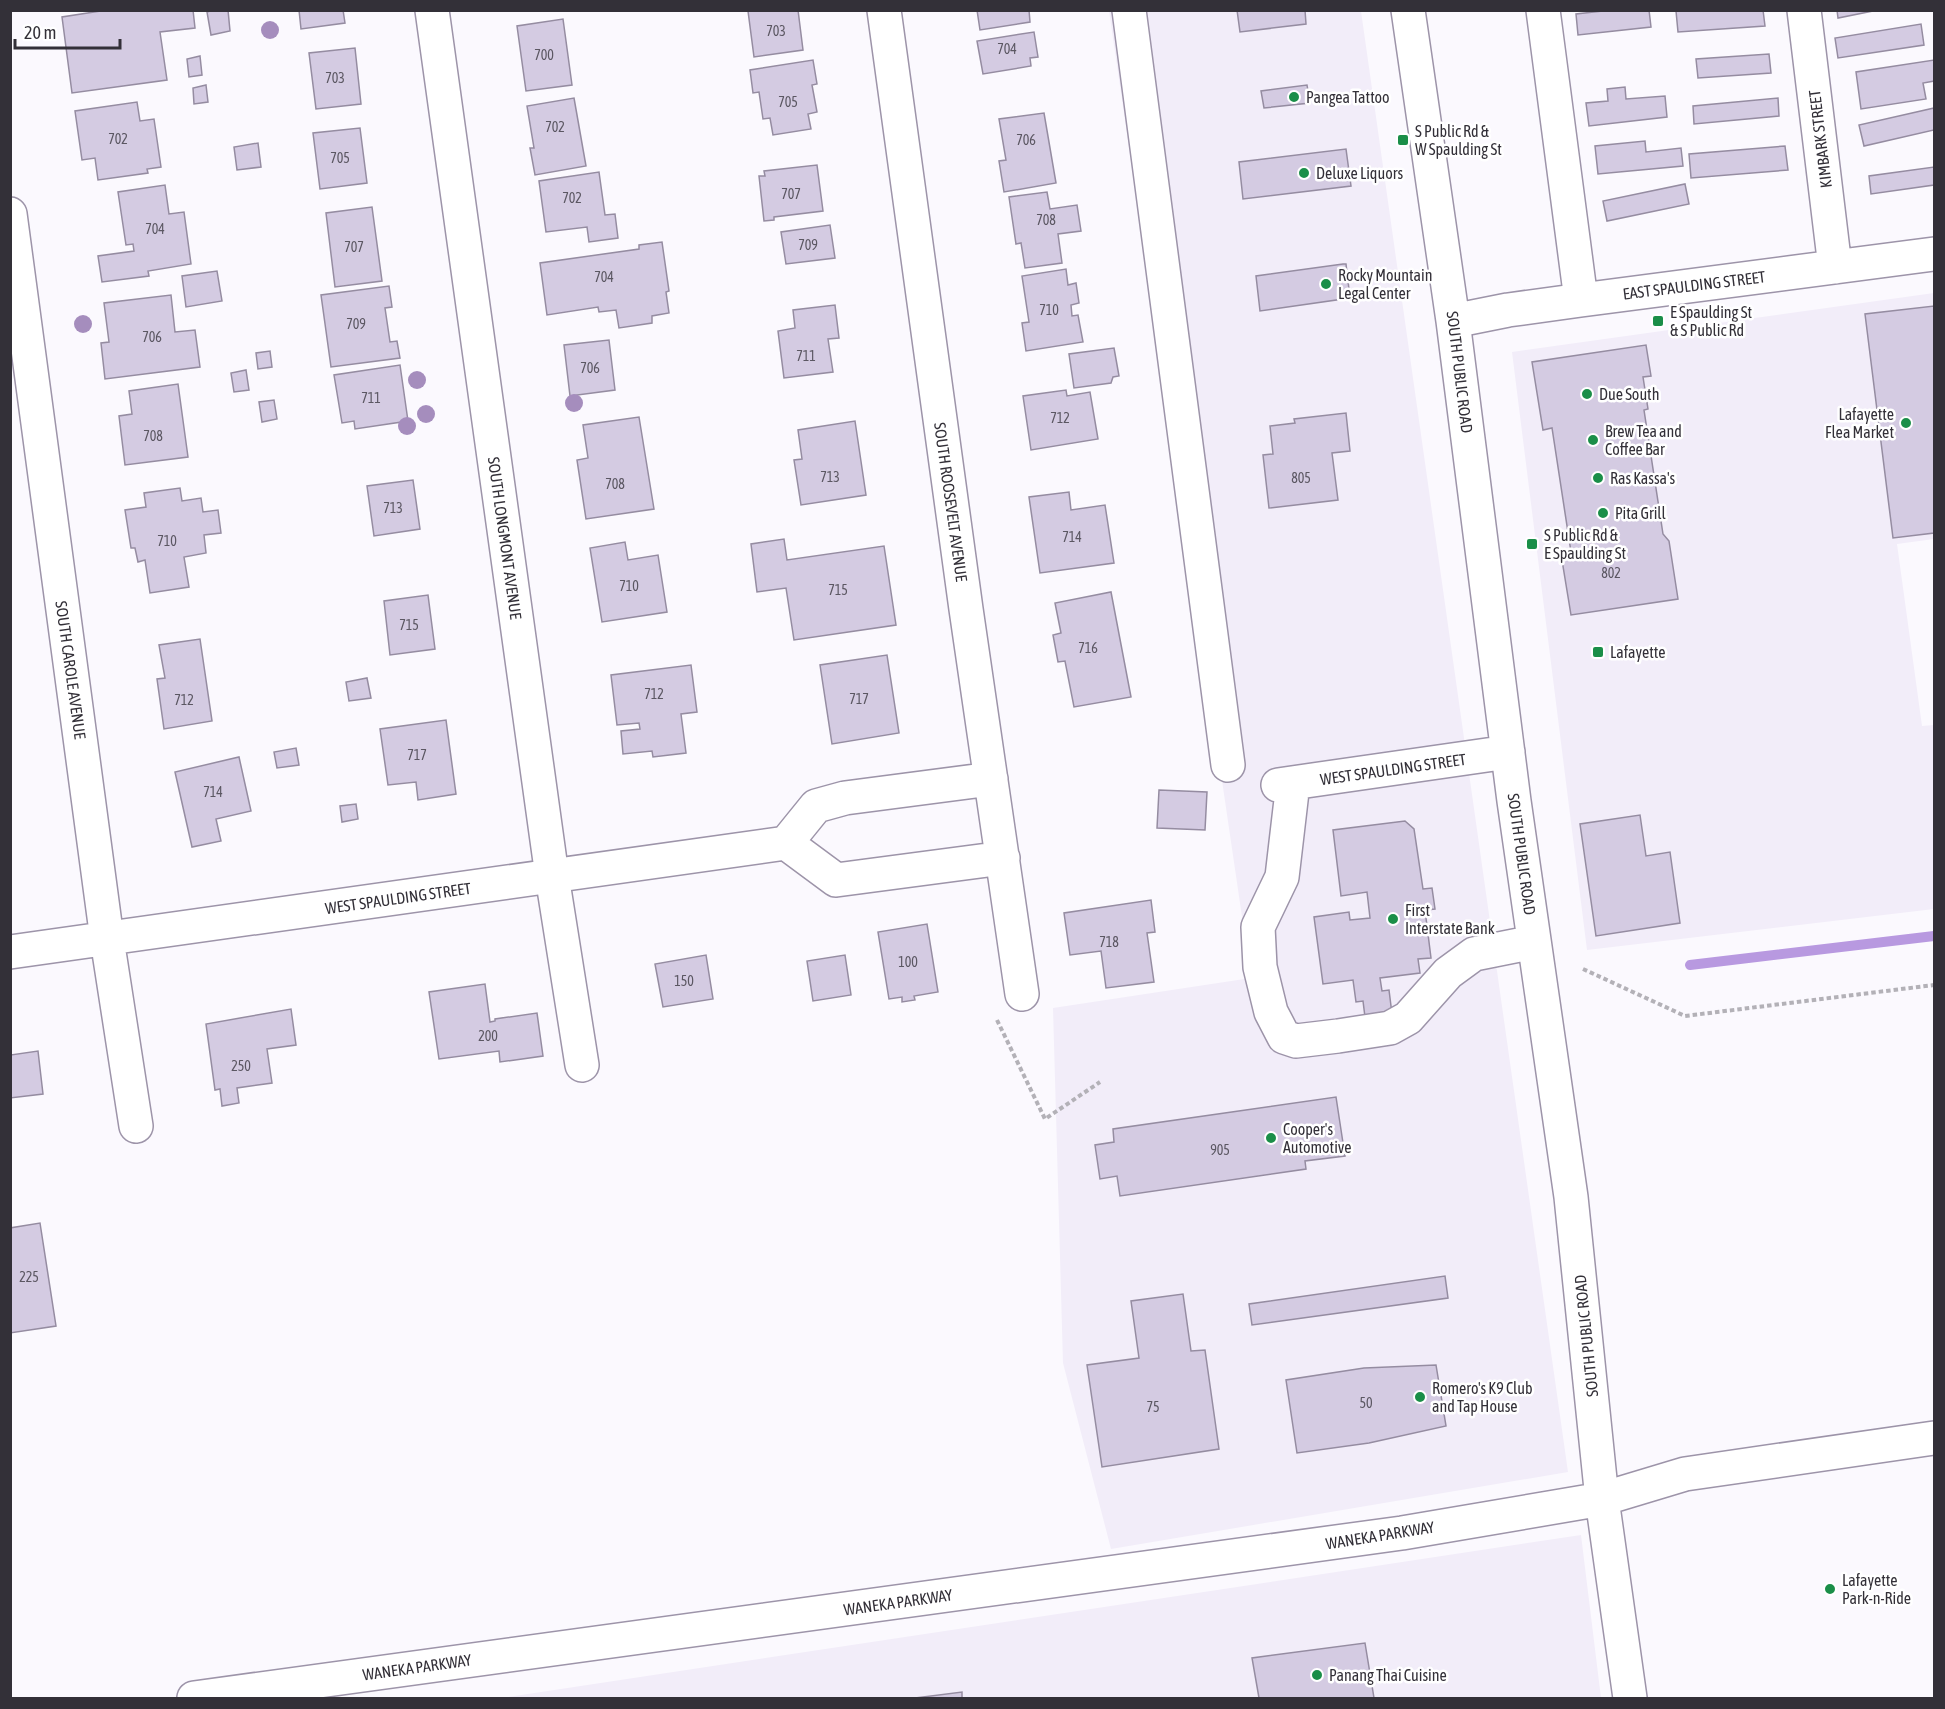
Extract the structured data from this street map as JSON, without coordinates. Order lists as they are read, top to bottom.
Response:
{
  "streets": {
    "street": [
      "KIMBARK STREET",
      "EAST SPAULDING STREET",
      "SOUTH PUBLIC ROAD",
      "SOUTH ROOSEVELT AVENUE",
      "SOUTH LONGMONT AVENUE",
      "SOUTH CAROLE AVENUE",
      "WEST SPAULDING STREET",
      "WANEKA PARKWAY"
    ]
  },
  "crossings": [
    ["KIMBARK STREET", "EAST SPAULDING STREET"],
    ["EAST SPAULDING STREET", "SOUTH PUBLIC ROAD"],
    ["SOUTH PUBLIC ROAD", "WEST SPAULDING STREET"],
    ["SOUTH PUBLIC ROAD", "WANEKA PARKWAY"],
    ["SOUTH LONGMONT AVENUE", "WEST SPAULDING STREET"],
    ["SOUTH CAROLE AVENUE", "WEST SPAULDING STREET"]
  ],
  "places": {
    "other": [
      "Pangea Tattoo",
      "Deluxe Liquors",
      "Rocky Mountain Legal Center",
      "Due South",
      "Lafayette Flea Market",
      "Brew Tea and Coffee Bar",
      "Ras Kassa's",
      "Pita Grill",
      "First Interstate Bank",
      "Cooper's Automotive",
      "Romero's K9 Club and Tap House",
      "Lafayette Park-n-Ride",
      "Panang Thai Cuisine"
    ],
    "transit": [
      "S Public Rd & W Spaulding St",
      "E Spaulding St & S Public Rd",
      "S Public Rd & E Spaulding St",
      "Lafayette"
    ]
  },
  "house_numbers": [
    "703",
    "704",
    "700",
    "703",
    "705",
    "702",
    "702",
    "706",
    "705",
    "707",
    "702",
    "708",
    "704",
    "709",
    "707",
    "704",
    "710",
    "709",
    "706",
    "711",
    "706",
    "711",
    "712",
    "708",
    "713",
    "805",
    "708",
    "713",
    "714",
    "710",
    "802",
    "710",
    "715",
    "715",
    "716",
    "712",
    "717",
    "712",
    "717",
    "714",
    "718",
    "100",
    "150",
    "200",
    "250",
    "905",
    "225",
    "50",
    "75"
  ],
  "scale_bar": "20 m"
}
